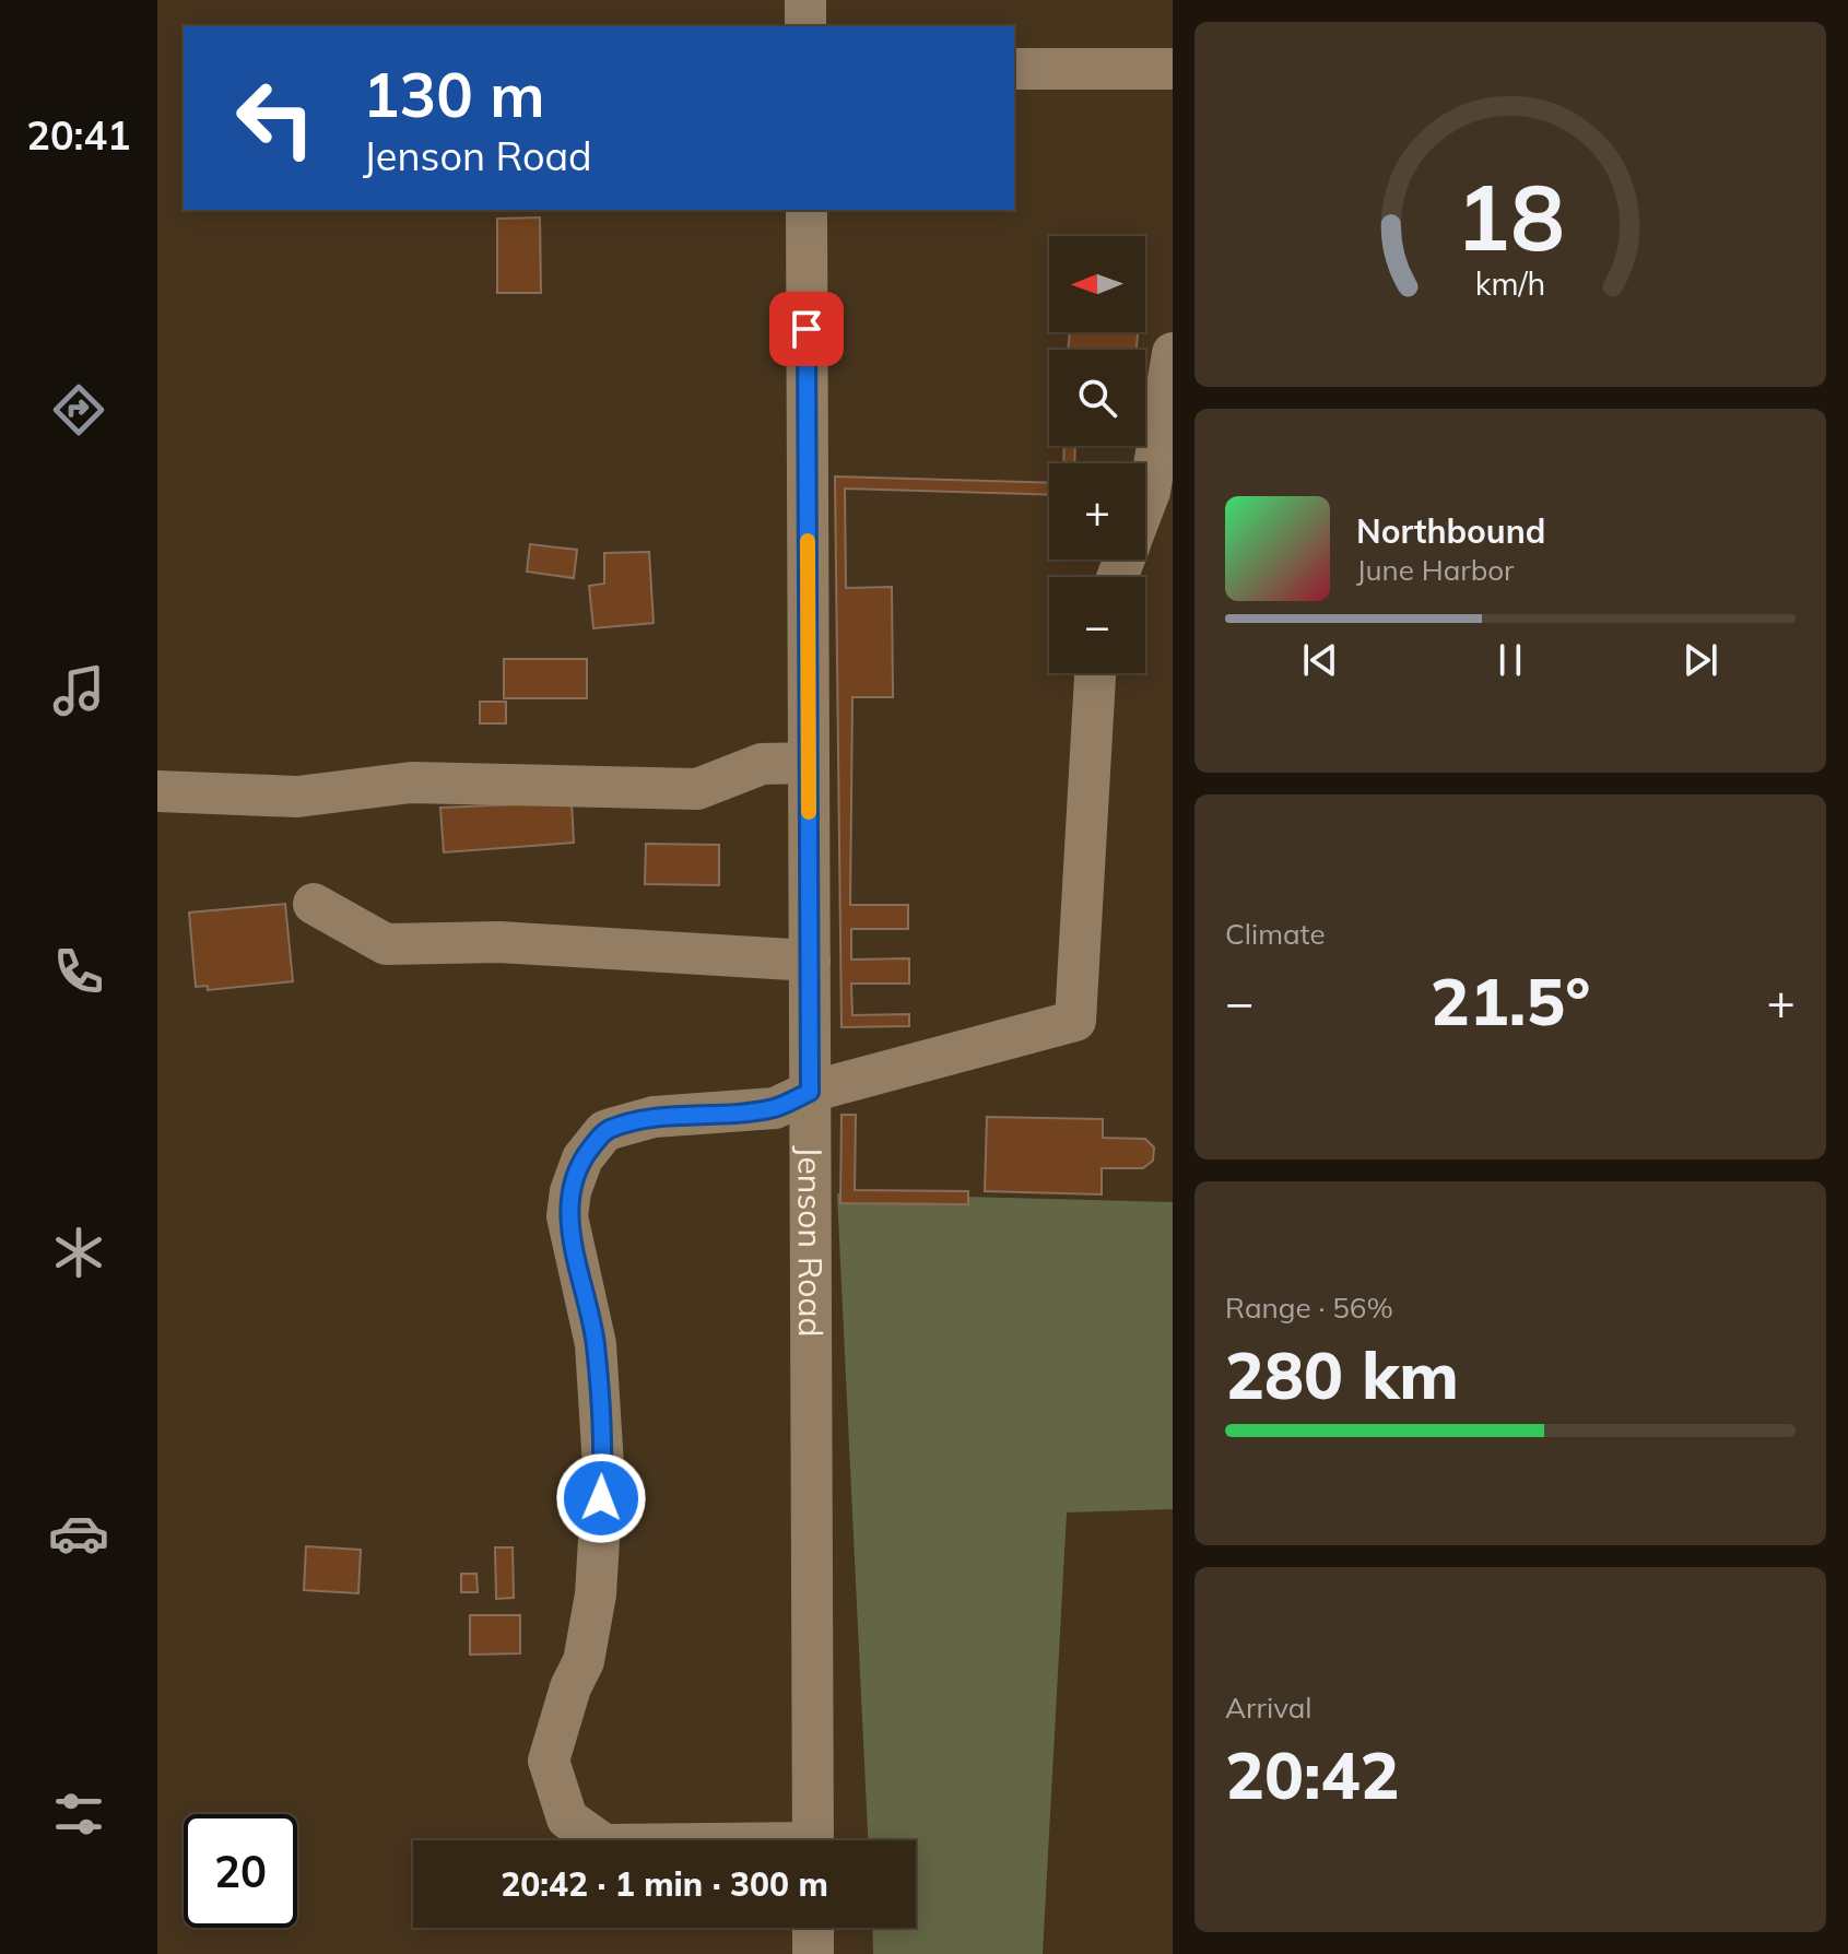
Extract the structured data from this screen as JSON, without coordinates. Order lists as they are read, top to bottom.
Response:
{
  "streets": {
    "street": ["Jenson Road"]
  },
  "north": "left",
  "page": {
    "tabs": "20:41",
    "turn": ["130 m", "Jenson Road"],
    "map_buttons": ["+", "−"],
    "song": ["Northbound", "June Harbor"],
    "tile": [
      "Climate",
      ["Range · 56%", "280 km"],
      ["Arrival", "20:42"]
    ],
    "heat": ["−", "21.5°", "+"],
    "limit": "20",
    "trip": "20:42 · 1 min · 300 m",
    "gauge": ["18", "km/h"]
  }
}
